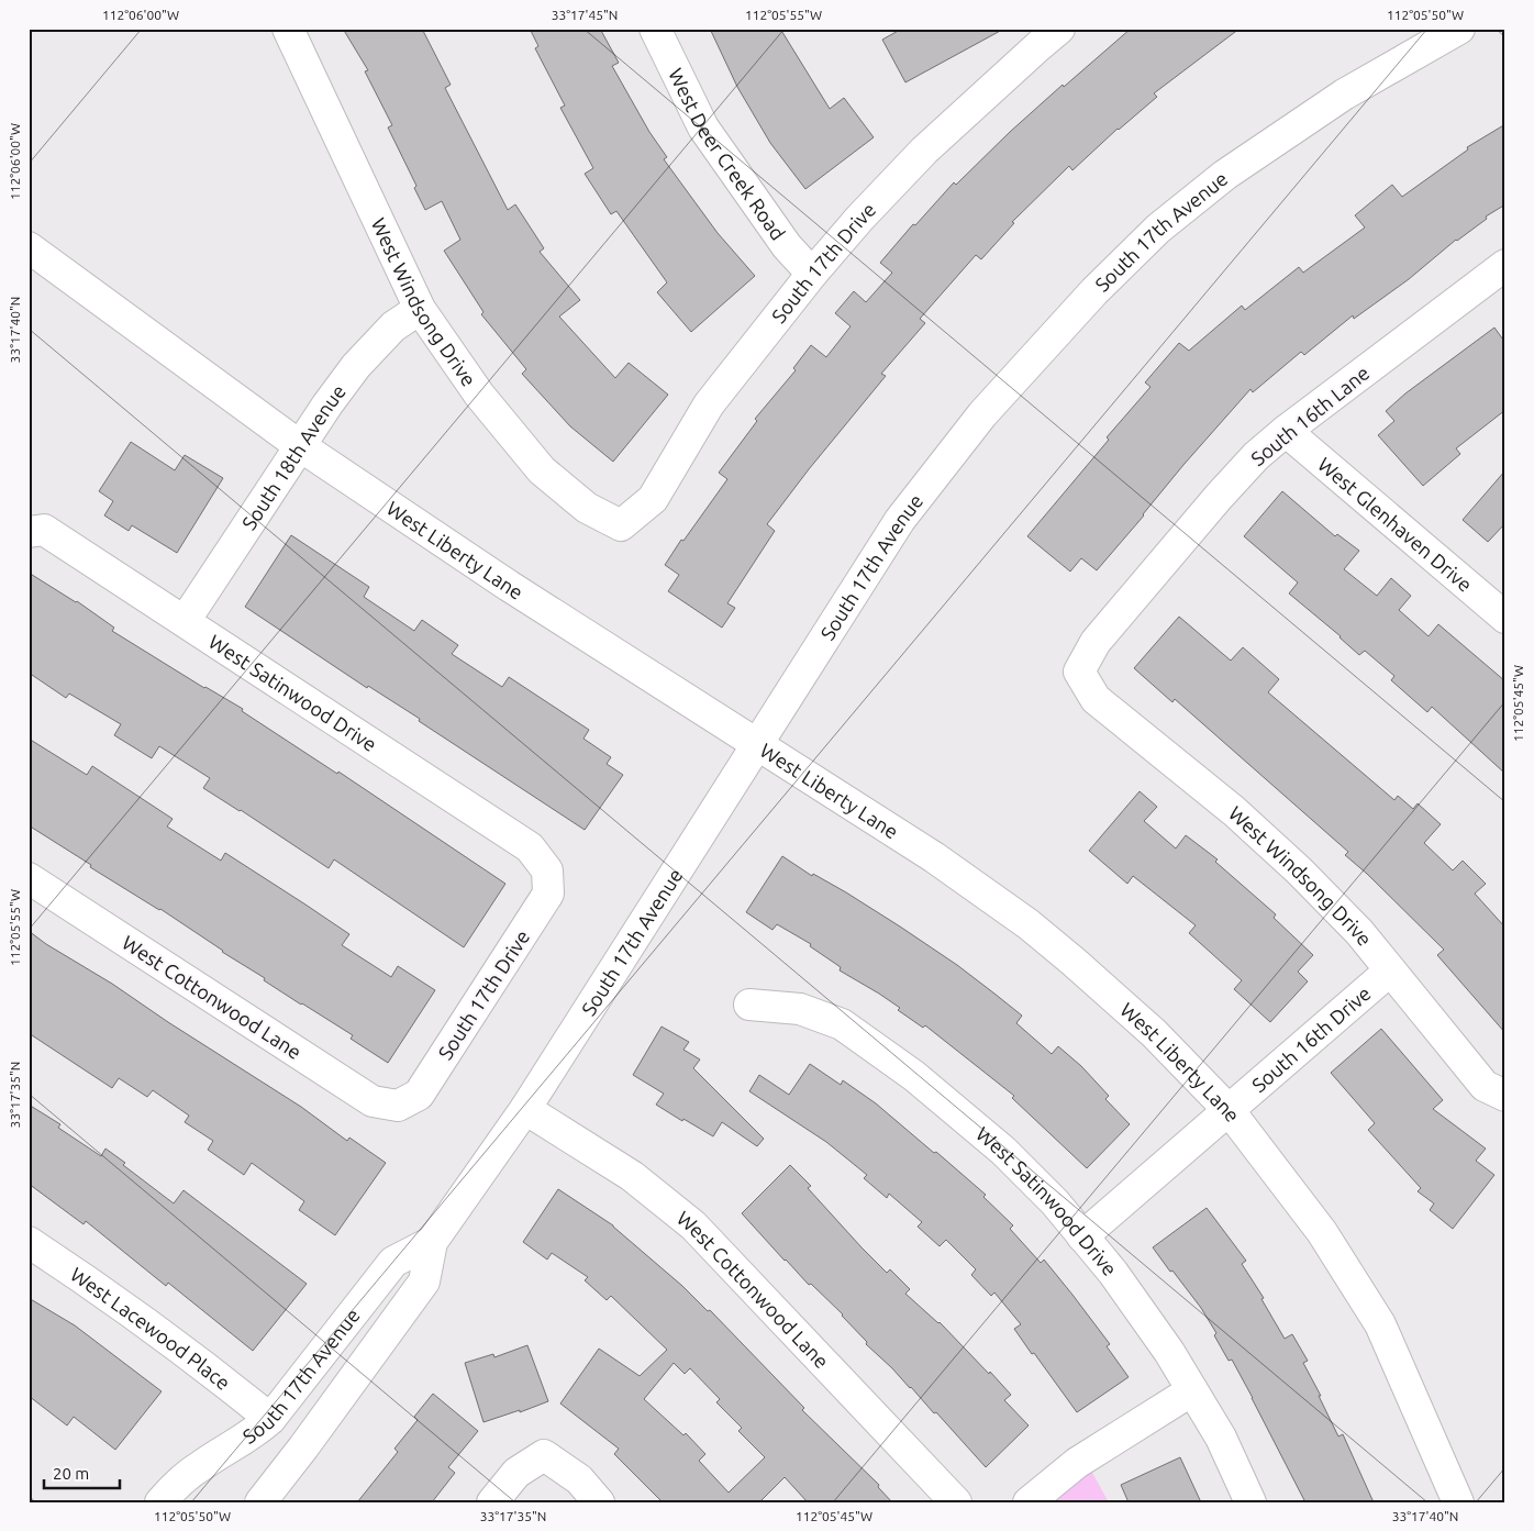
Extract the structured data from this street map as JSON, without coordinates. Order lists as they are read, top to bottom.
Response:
{
  "streets": {
    "street": [
      "West Deer Creek Road",
      "South 17th Avenue",
      "South 17th Drive",
      "West Windsong Drive",
      "South 16th Lane",
      "South 18th Avenue",
      "West Glenhaven Drive",
      "West Liberty Lane",
      "West Satinwood Drive",
      "West Cottonwood Lane",
      "South 16th Drive",
      "West Lacewood Place"
    ]
  },
  "crossings": [
    ["West Deer Creek Road", "South 17th Drive"],
    ["South 17th Avenue", "West Liberty Lane"],
    ["South 17th Avenue", "West Cottonwood Lane"],
    ["South 17th Avenue", "West Lacewood Place"],
    ["South 17th Drive", "West Windsong Drive"],
    ["South 17th Drive", "West Satinwood Drive"],
    ["South 17th Drive", "West Cottonwood Lane"],
    ["West Windsong Drive", "South 16th Lane"],
    ["West Windsong Drive", "South 18th Avenue"],
    ["West Windsong Drive", "South 16th Drive"],
    ["South 16th Lane", "West Glenhaven Drive"],
    ["South 18th Avenue", "West Liberty Lane"],
    ["South 18th Avenue", "West Satinwood Drive"],
    ["West Liberty Lane", "South 16th Drive"],
    ["West Satinwood Drive", "South 16th Drive"]
  ],
  "scale_bar": "20 m",
  "coordinates": [
    "112°06'00\"W",
    "33°17'45\"N",
    "112°05'55\"W",
    "112°05'50\"W",
    "33°17'40\"N",
    "112°05'45\"W",
    "33°17'35\"N"
  ]
}
